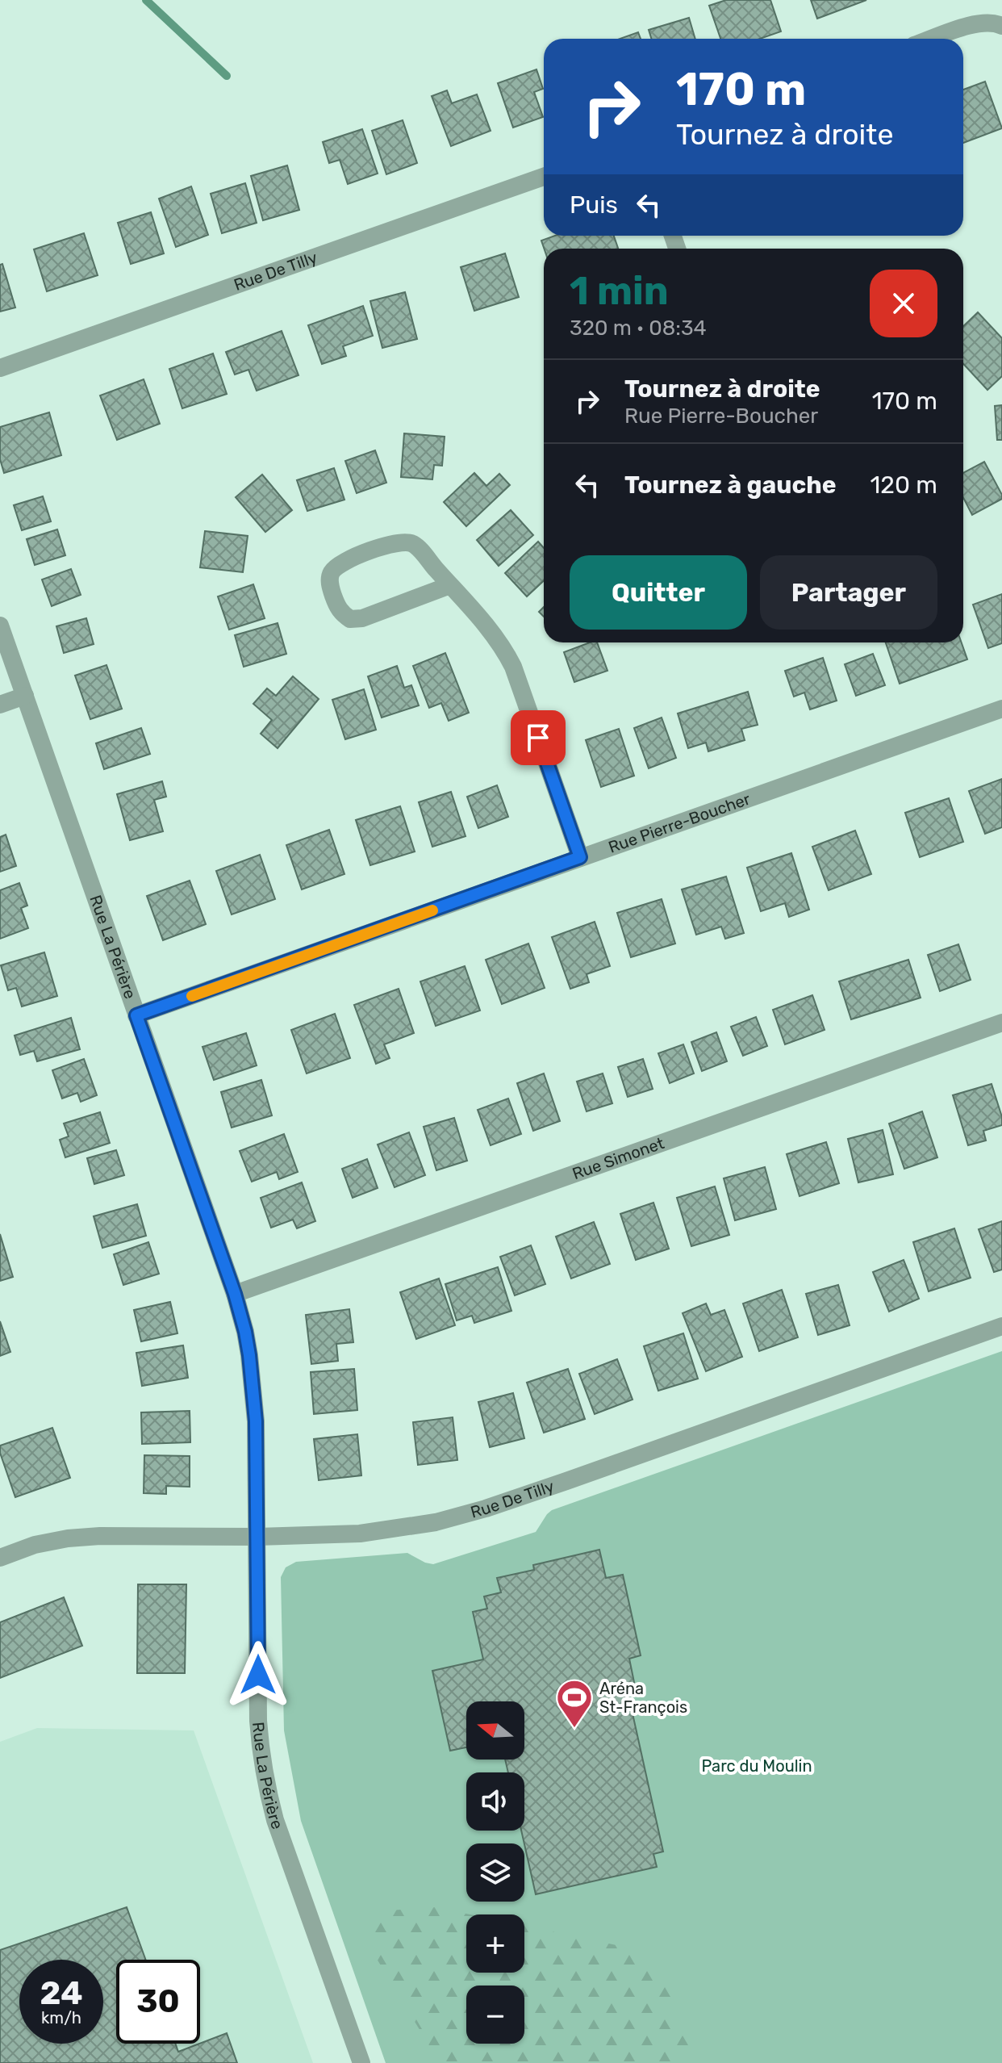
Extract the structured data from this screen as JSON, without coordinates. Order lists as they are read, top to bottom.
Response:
{
  "streets": {
    "street": [
      "Rue De Tilly",
      "Rue Pierre-Boucher",
      "Rue La Périère",
      "Rue Simonet"
    ]
  },
  "crossings": [
    ["Rue De Tilly", "Rue La Périère"],
    ["Rue Pierre-Boucher", "Rue La Périère"],
    ["Rue La Périère", "Rue Simonet"]
  ],
  "parks": ["Parc du Moulin"],
  "places": {
    "sports": ["Aréna St-François"]
  },
  "north": "left",
  "page": {
    "turn": ["170 m", "Tournez à droite"],
    "then": "Puis",
    "heading": ["1 min", "320 m · 08:34"],
    "list": [
      {
        "name": "Tournez à droite",
        "note": "Rue Pierre-Boucher",
        "value": "170 m"
      },
      {
        "name": "Tournez à gauche",
        "value": "120 m"
      }
    ],
    "buttons": ["Quitter", "Partager"],
    "map_buttons": ["+", "−"],
    "speed": "24 km/h",
    "limit": "30"
  }
}
